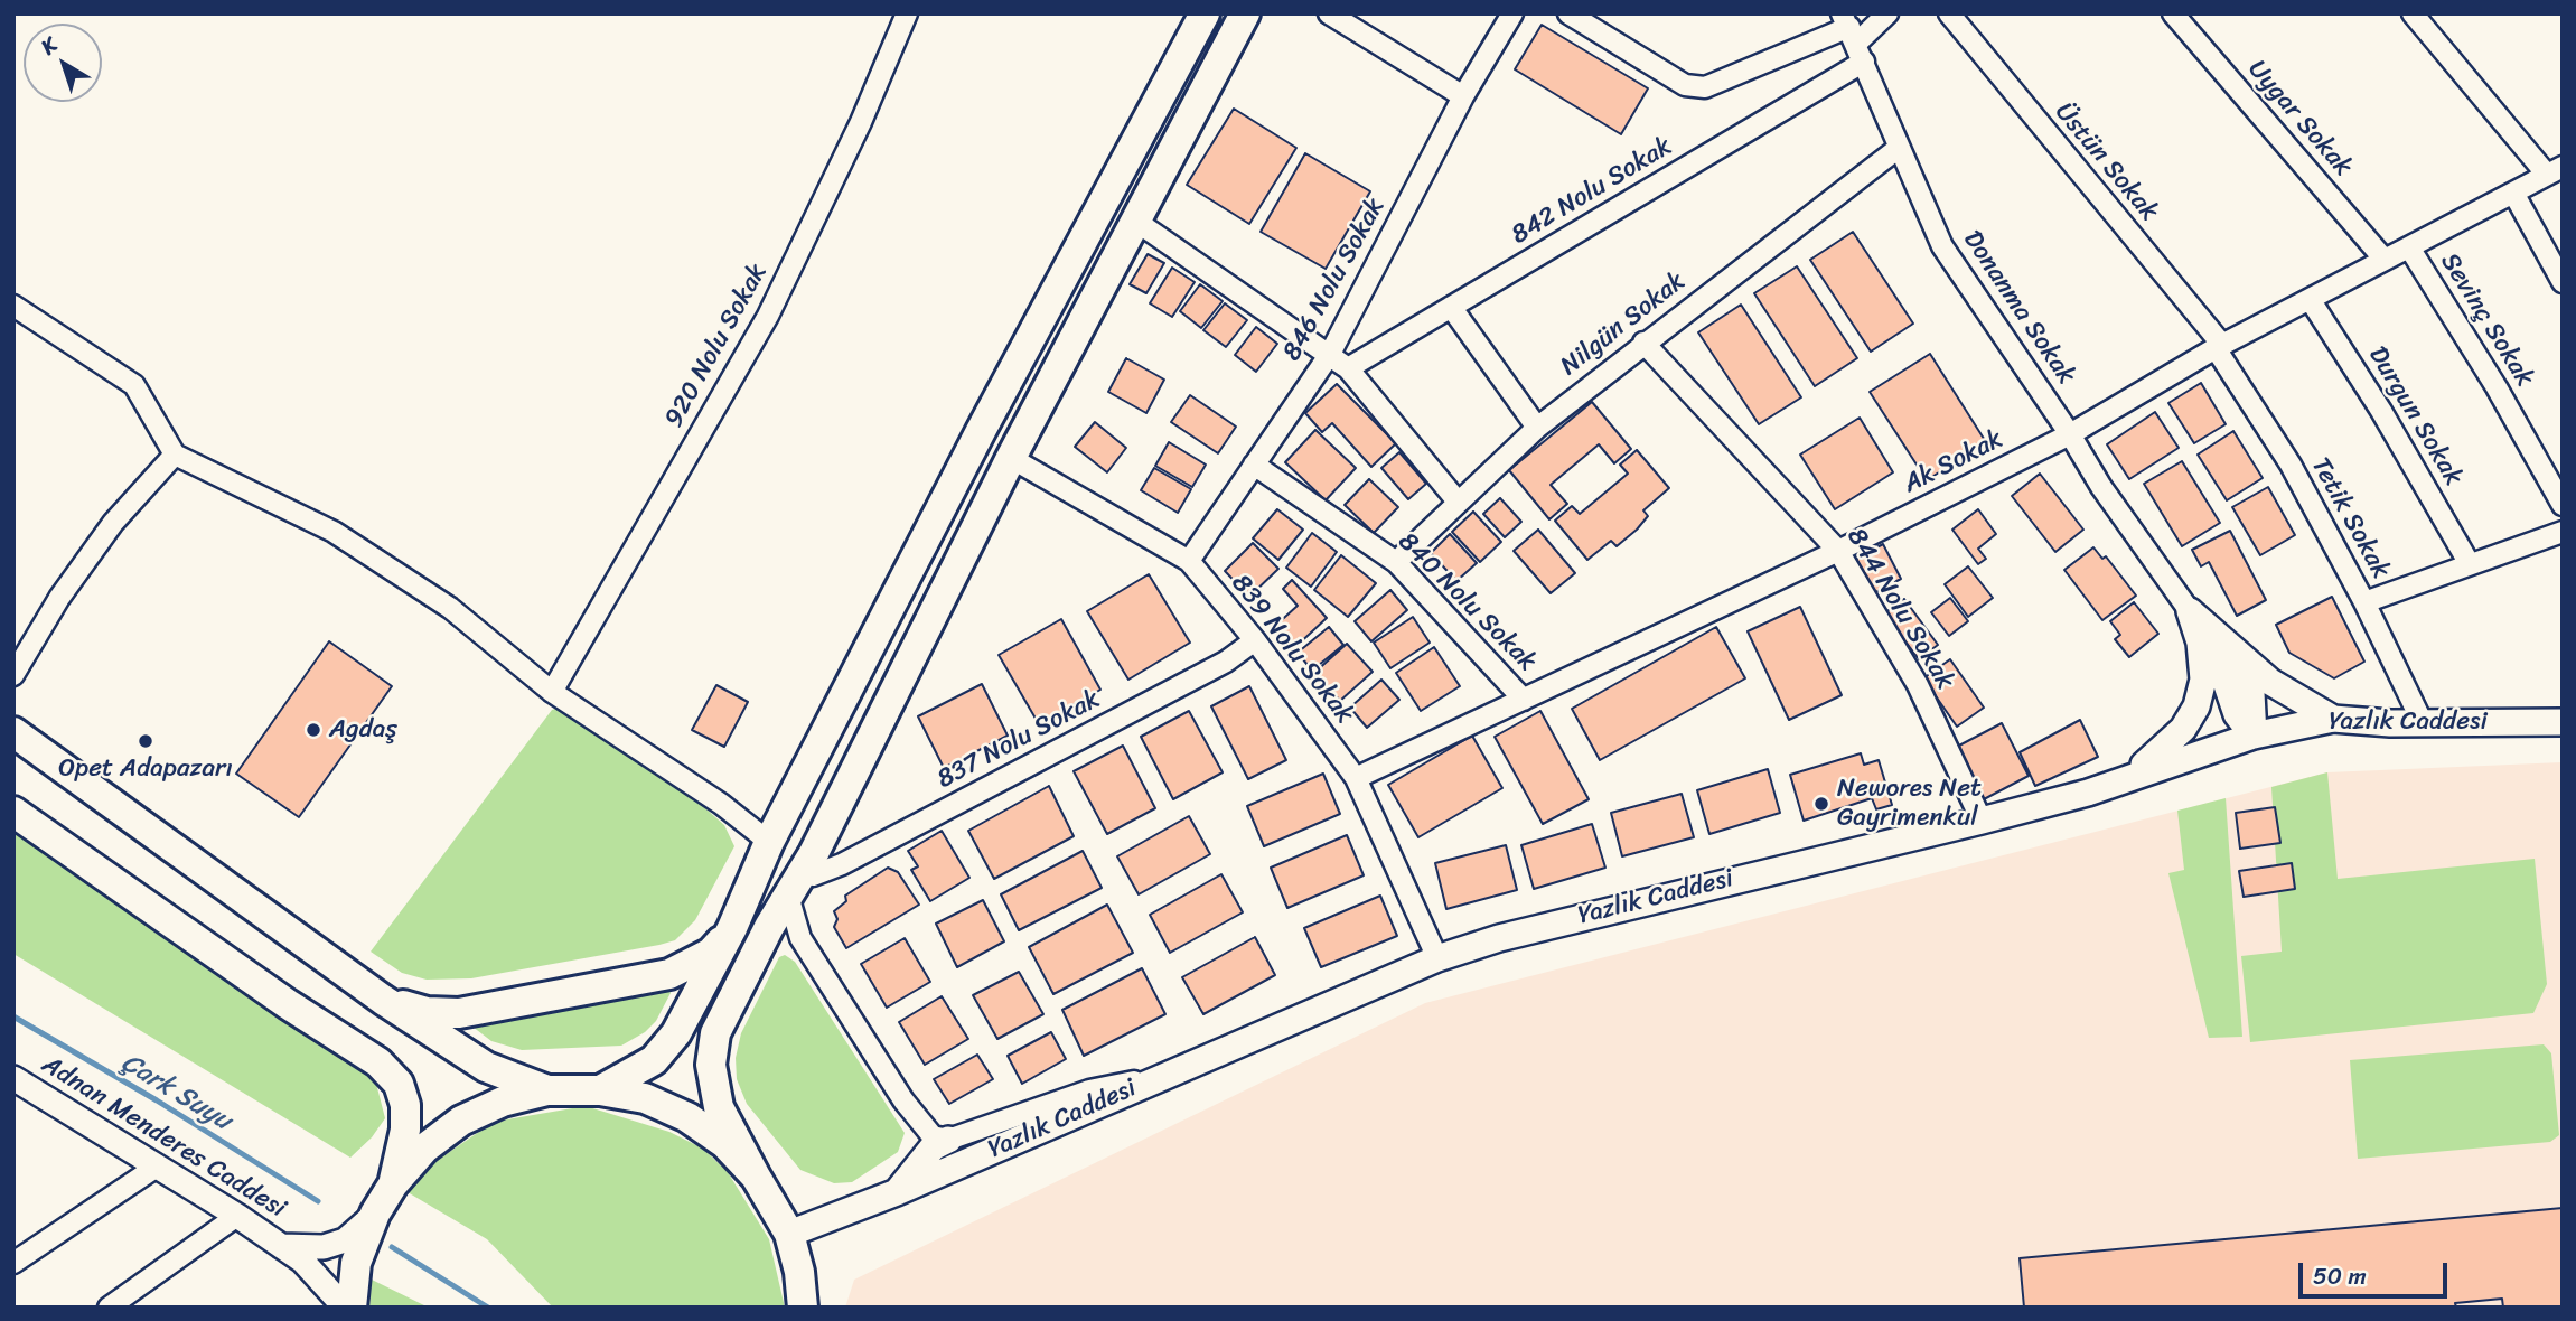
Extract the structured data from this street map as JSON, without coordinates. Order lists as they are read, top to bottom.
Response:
{
  "streets": {
    "main road": ["Yazlık Caddesi"],
    "street": [
      "Uygar Sokak",
      "Üstün Sokak",
      "842 Nolu Sokak",
      "846 Nolu Sokak",
      "Donanma Sokak",
      "Sevinç Sokak",
      "Nilgün Sokak",
      "920 Nolu Sokak",
      "Durgun Sokak",
      "Ak Sokak",
      "Tetik Sokak",
      "840 Nolu Sokak",
      "844 Nolu Sokak",
      "839 Nolu Sokak",
      "837 Nolu Sokak",
      "Adnan Menderes Caddesi"
    ]
  },
  "crossings": [
    ["Uygar Sokak", "Ak Sokak"],
    ["Üstün Sokak", "Ak Sokak"],
    ["Üstün Sokak", "Tetik Sokak"],
    ["842 Nolu Sokak", "Donanma Sokak"],
    ["846 Nolu Sokak", "840 Nolu Sokak"],
    ["846 Nolu Sokak", "839 Nolu Sokak"],
    ["Donanma Sokak", "Nilgün Sokak"],
    ["Donanma Sokak", "Ak Sokak"],
    ["Sevinç Sokak", "Ak Sokak"],
    ["Nilgün Sokak", "840 Nolu Sokak"],
    ["Nilgün Sokak", "844 Nolu Sokak"],
    ["Durgun Sokak", "Ak Sokak"],
    ["Ak Sokak", "Tetik Sokak"],
    ["Ak Sokak", "840 Nolu Sokak"],
    ["Ak Sokak", "844 Nolu Sokak"],
    ["Ak Sokak", "839 Nolu Sokak"],
    ["Tetik Sokak", "Yazlık Caddesi"],
    ["844 Nolu Sokak", "Yazlık Caddesi"],
    ["839 Nolu Sokak", "Yazlık Caddesi"],
    ["839 Nolu Sokak", "837 Nolu Sokak"]
  ],
  "water": ["Çark Suyu"],
  "places": ["Agdaş", "Opet Adapazarı", "Newores Net Gayrimenkul"],
  "scale_bar": "50 m",
  "north": "top left"
}
